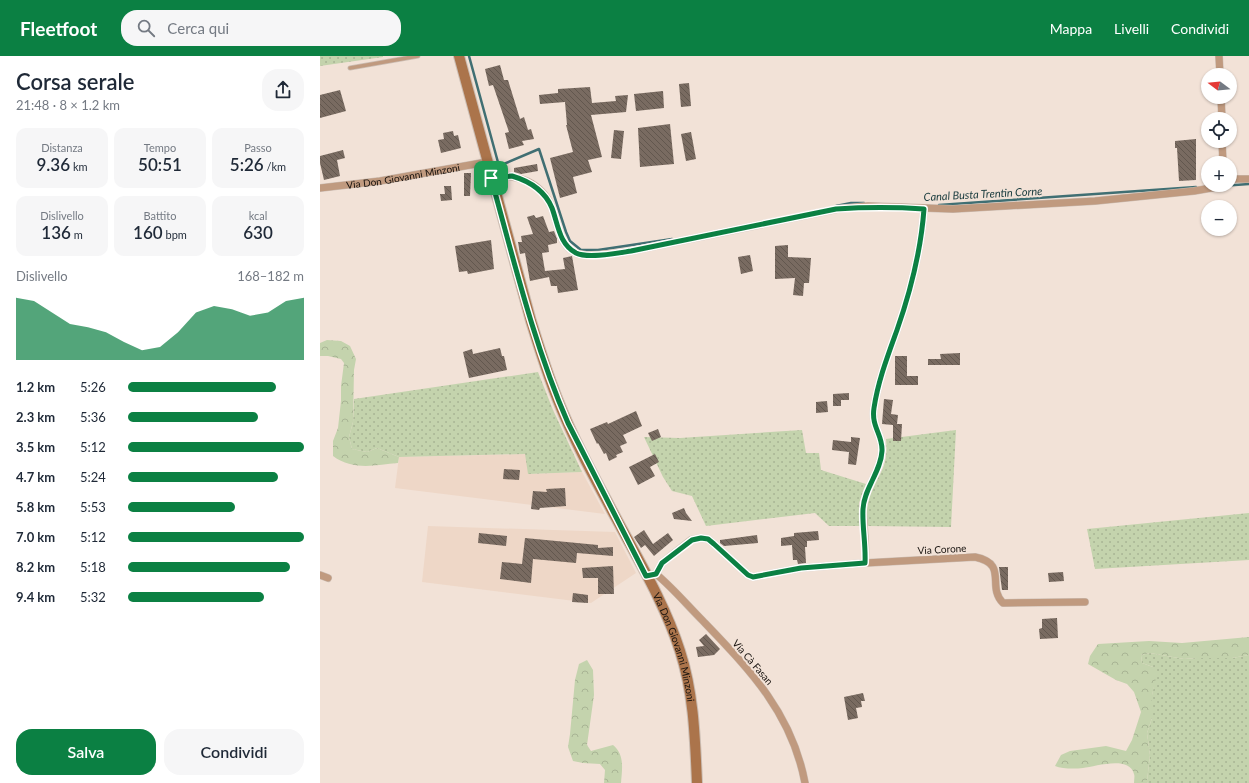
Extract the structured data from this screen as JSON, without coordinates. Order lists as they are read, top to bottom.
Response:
{
  "streets": {
    "street": ["Via Don Giovanni Minzoni", "Via Corone", "Via Cà Fasan"]
  },
  "crossings": [
    ["Via Don Giovanni Minzoni", "Via Corone"],
    ["Via Don Giovanni Minzoni", "Via Cà Fasan"],
    ["Via Corone", "Via Cà Fasan"]
  ],
  "water": ["Canal Busta Trentin Corne"],
  "north": "left",
  "page": {
    "header": "Fleetfoot",
    "search": "Cerca qui",
    "nav": ["Mappa", "Livelli", "Condividi"],
    "heading": ["Corsa serale", "21:48 · 8 × 1.2 km"],
    "map_buttons": ["+", "−"],
    "stats": [
      ["Distanza", "9.36 km"],
      ["Tempo", "50:51"],
      ["Passo", "5:26 /km"],
      ["Dislivello", "136 m"],
      ["Battito", "160 bpm"],
      ["kcal", "630"]
    ],
    "chart": ["Dislivello", "168–182 m"],
    "list": [
      {
        "name": "1.2 km",
        "note": "5:26"
      },
      {
        "name": "2.3 km",
        "note": "5:36"
      },
      {
        "name": "3.5 km",
        "note": "5:12"
      },
      {
        "name": "4.7 km",
        "note": "5:24"
      },
      {
        "name": "5.8 km",
        "note": "5:53"
      },
      {
        "name": "7.0 km",
        "note": "5:12"
      },
      {
        "name": "8.2 km",
        "note": "5:18"
      },
      {
        "name": "9.4 km",
        "note": "5:32"
      }
    ],
    "buttons": ["Salva", "Condividi"]
  }
}
